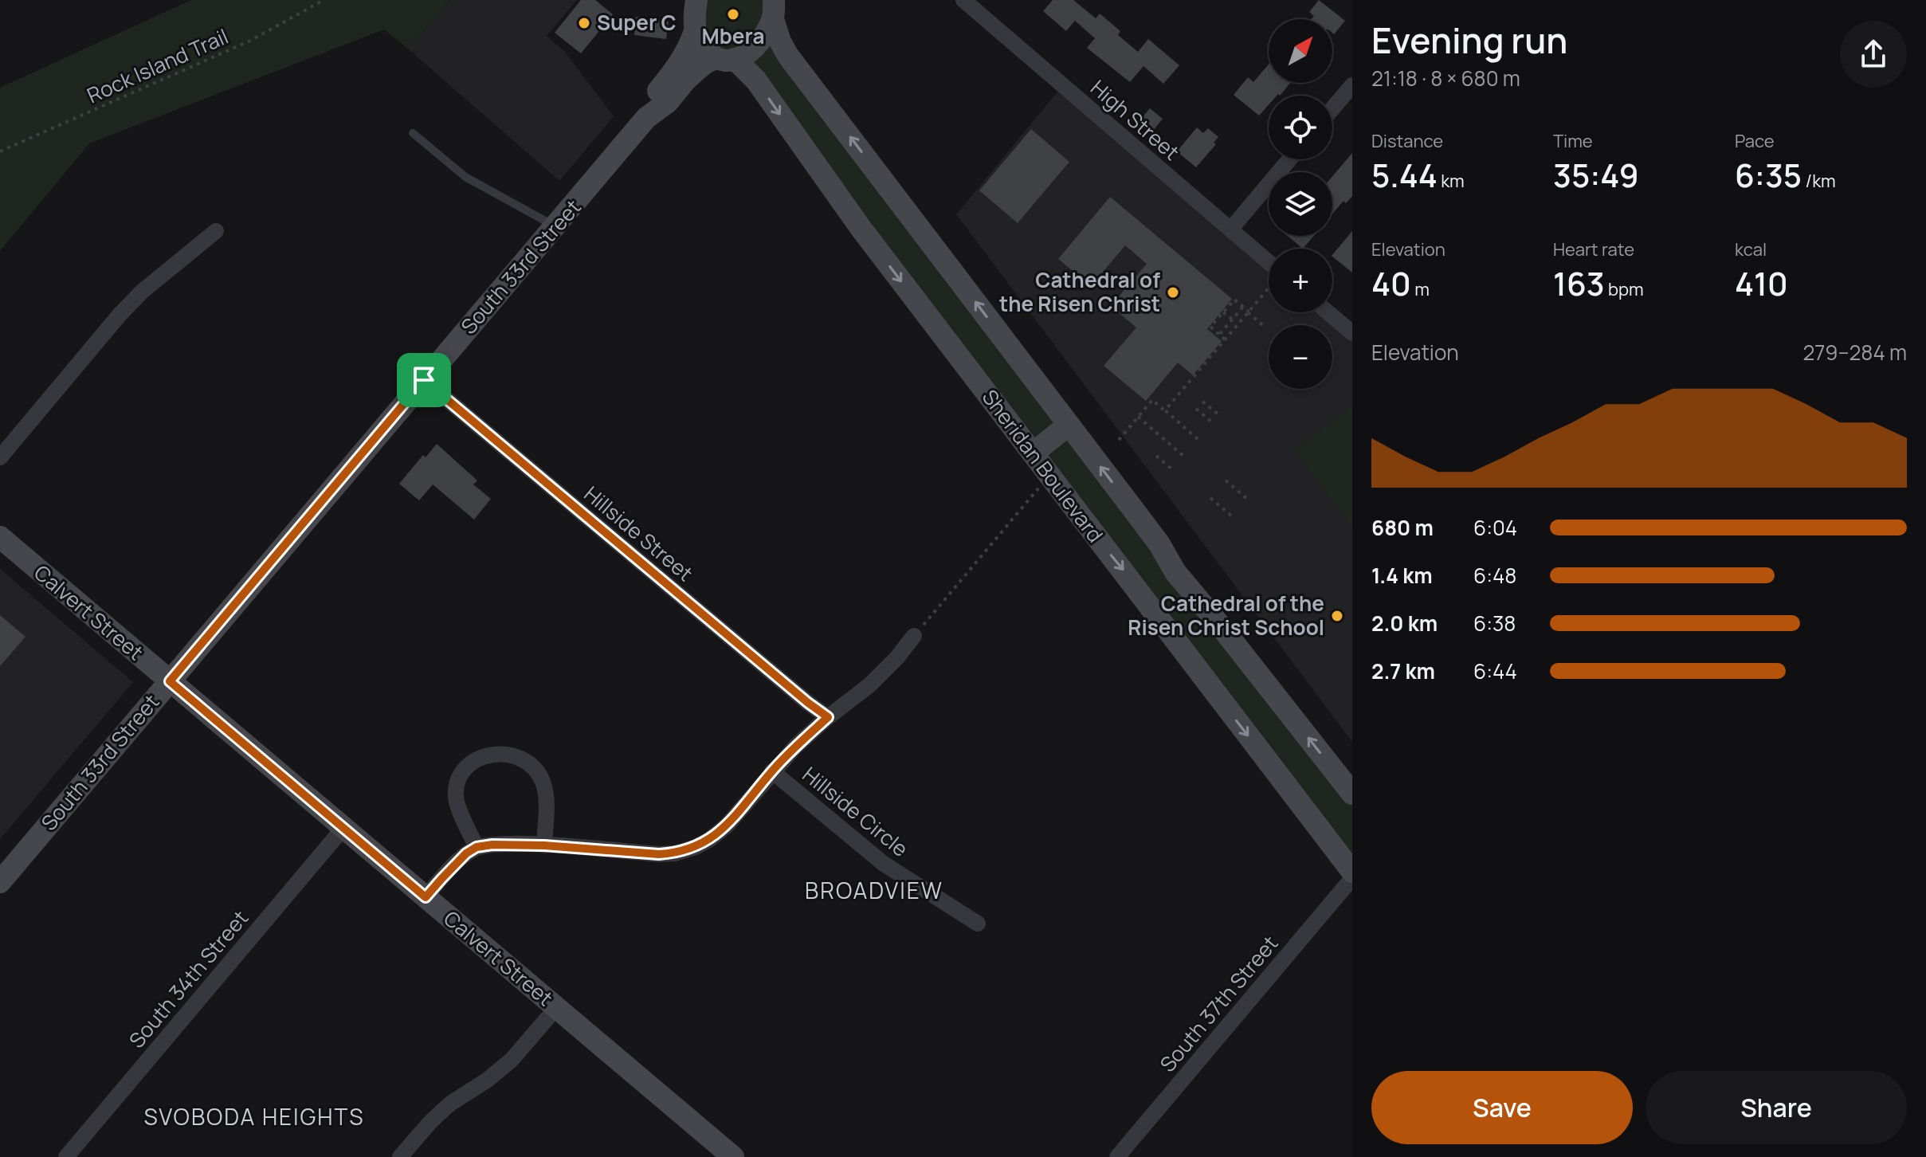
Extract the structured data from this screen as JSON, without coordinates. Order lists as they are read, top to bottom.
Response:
{
  "streets": {
    "main road": ["South 33rd Street", "Sheridan Boulevard", "Calvert Street"],
    "street": [
      "High Street",
      "Hillside Street",
      "Hillside Circle",
      "South 34th Street",
      "South 37th Street"
    ],
    "path": ["Rock Island Trail"]
  },
  "crossings": [
    ["South 33rd Street", "Sheridan Boulevard"],
    ["South 33rd Street", "Hillside Street"],
    ["South 33rd Street", "Calvert Street"],
    ["Calvert Street", "South 34th Street"]
  ],
  "districts": ["BROADVIEW", "SVOBODA HEIGHTS"],
  "places": [
    "Mbera",
    "Super C",
    "Cathedral of the Risen Christ",
    "Cathedral of the Risen Christ School"
  ],
  "north": "top right",
  "page": {
    "heading": ["Evening run", "21:18 · 8 × 680 m"],
    "map_buttons": ["+", "−"],
    "stats": [
      ["Distance", "5.44 km"],
      ["Time", "35:49"],
      ["Pace", "6:35 /km"],
      ["Elevation", "40 m"],
      ["Heart rate", "163 bpm"],
      ["kcal", "410"]
    ],
    "chart": ["Elevation", "279–284 m"],
    "list": [
      {
        "name": "680 m",
        "note": "6:04"
      },
      {
        "name": "1.4 km",
        "note": "6:48"
      },
      {
        "name": "2.0 km",
        "note": "6:38"
      },
      {
        "name": "2.7 km",
        "note": "6:44"
      }
    ],
    "buttons": ["Save", "Share"]
  }
}
